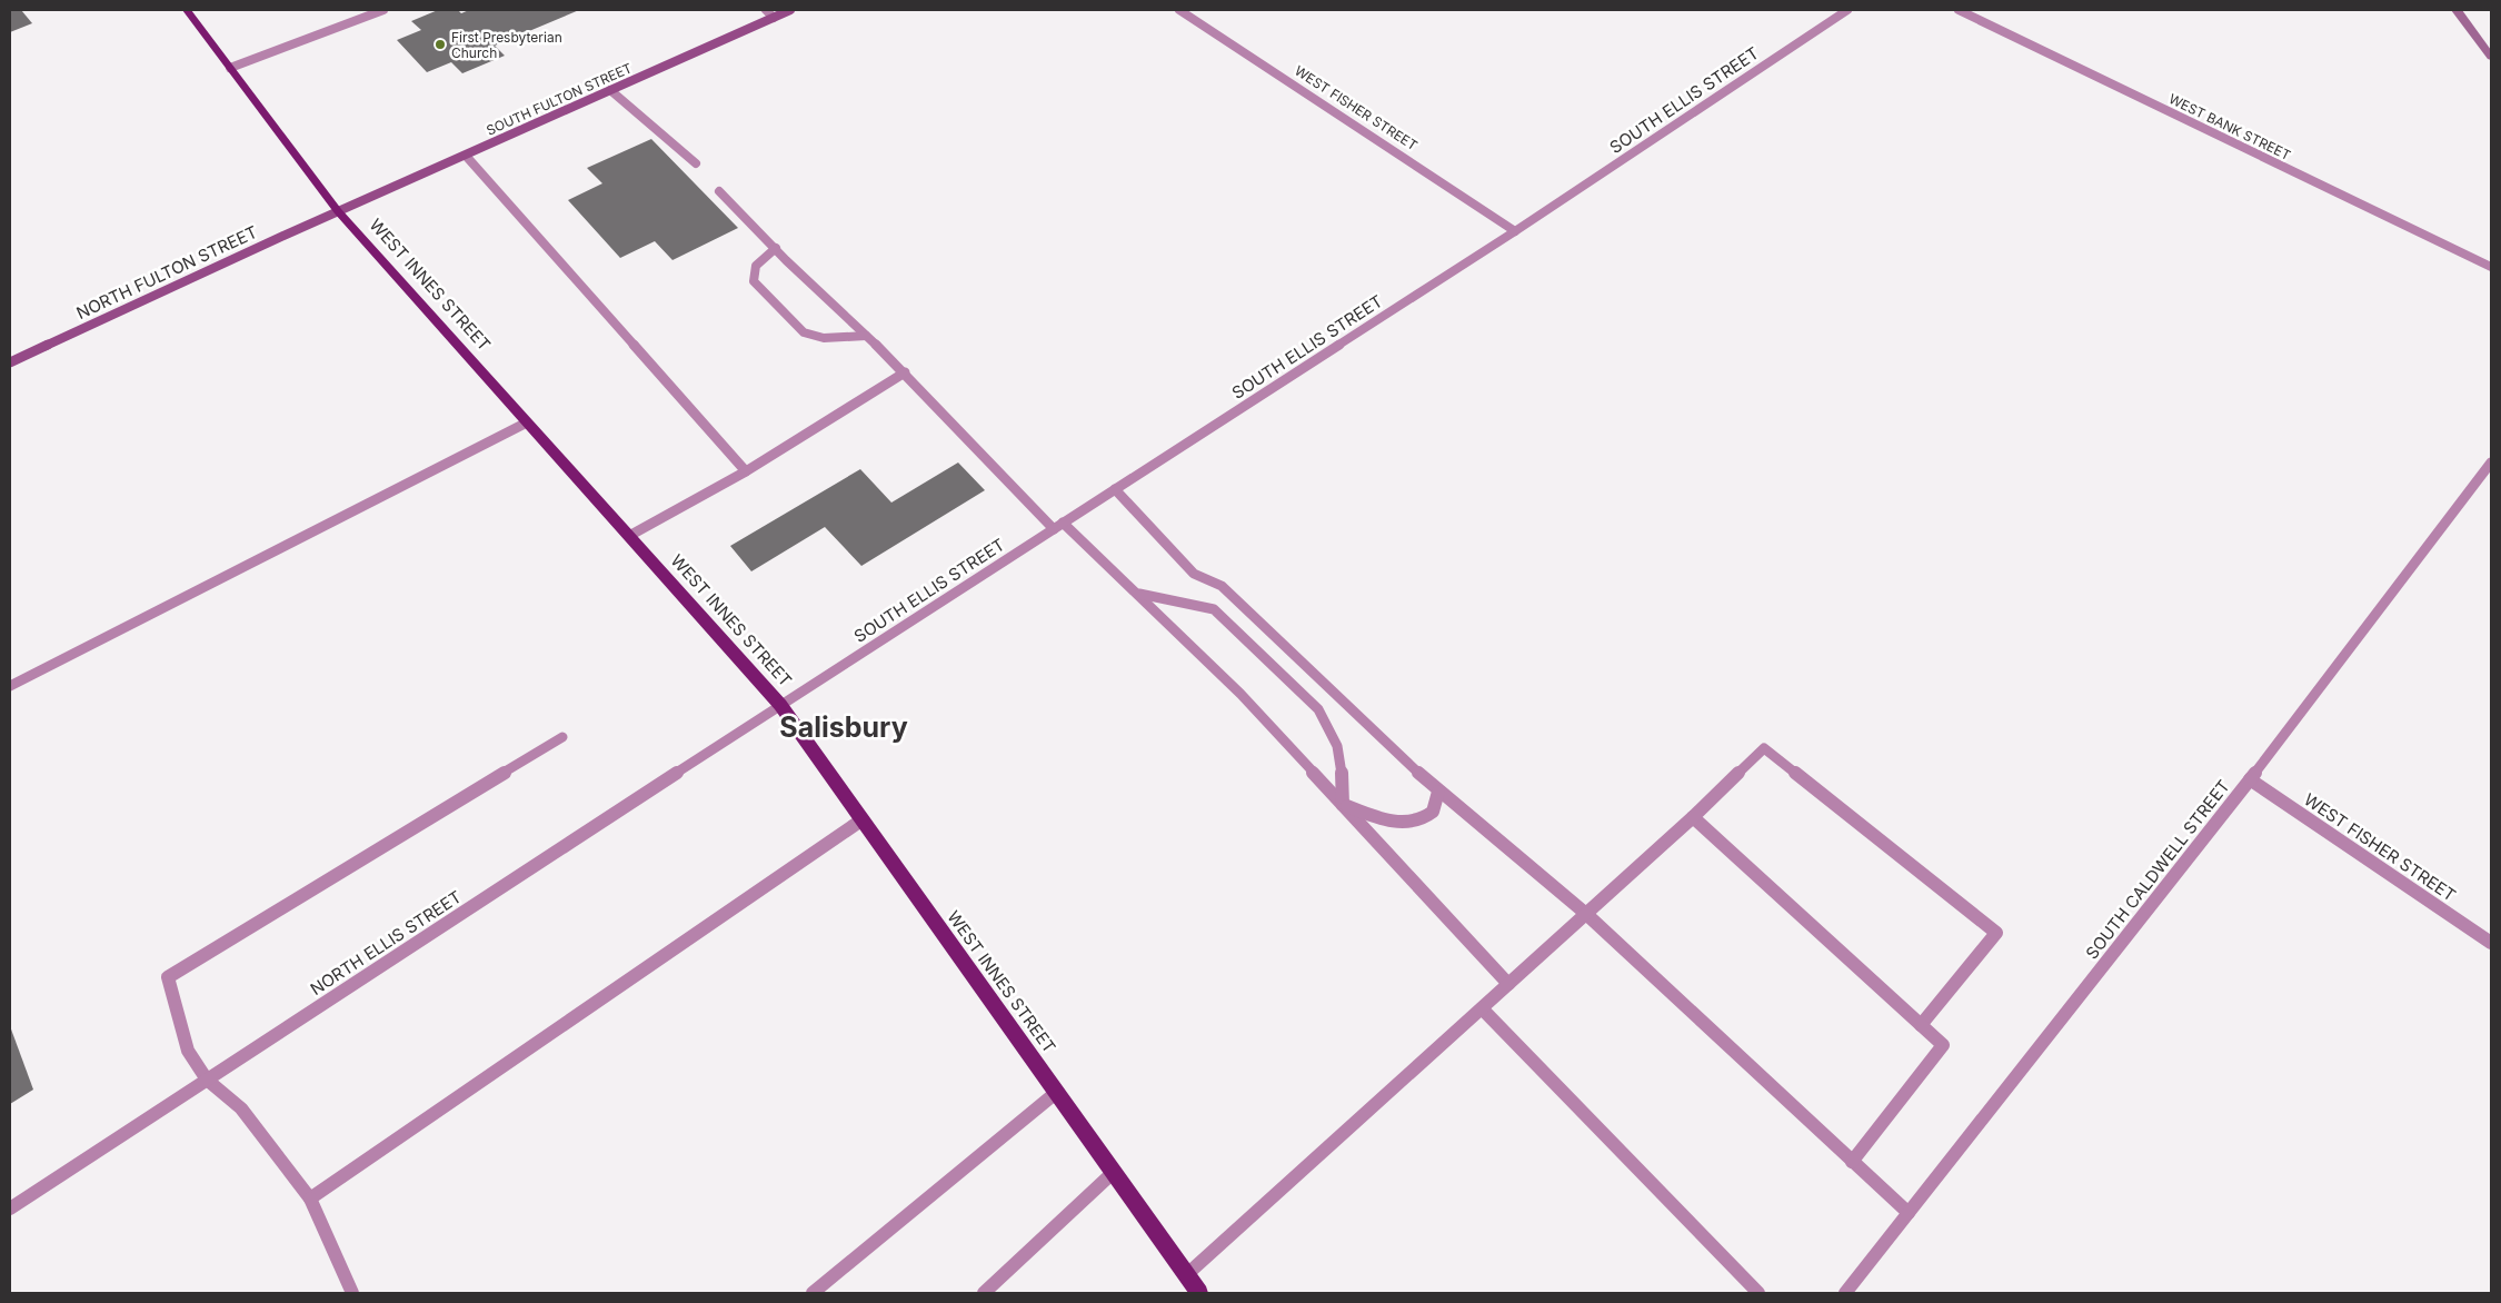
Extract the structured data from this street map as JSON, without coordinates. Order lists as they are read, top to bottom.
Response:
{
  "streets": {
    "main road": ["WEST INNES STREET"],
    "street": [
      "SOUTH FULTON STREET",
      "SOUTH ELLIS STREET",
      "WEST FISHER STREET",
      "WEST BANK STREET",
      "NORTH FULTON STREET",
      "SOUTH CALDWELL STREET",
      "NORTH ELLIS STREET"
    ]
  },
  "crossings": [
    ["SOUTH FULTON STREET", "NORTH FULTON STREET"],
    ["SOUTH FULTON STREET", "WEST INNES STREET"],
    ["SOUTH ELLIS STREET", "WEST FISHER STREET"],
    ["SOUTH ELLIS STREET", "WEST INNES STREET"],
    ["SOUTH ELLIS STREET", "NORTH ELLIS STREET"],
    ["WEST FISHER STREET", "SOUTH CALDWELL STREET"],
    ["NORTH FULTON STREET", "WEST INNES STREET"],
    ["WEST INNES STREET", "NORTH ELLIS STREET"]
  ],
  "districts": ["Salisbury"],
  "places": ["First Presbyterian Church"]
}
